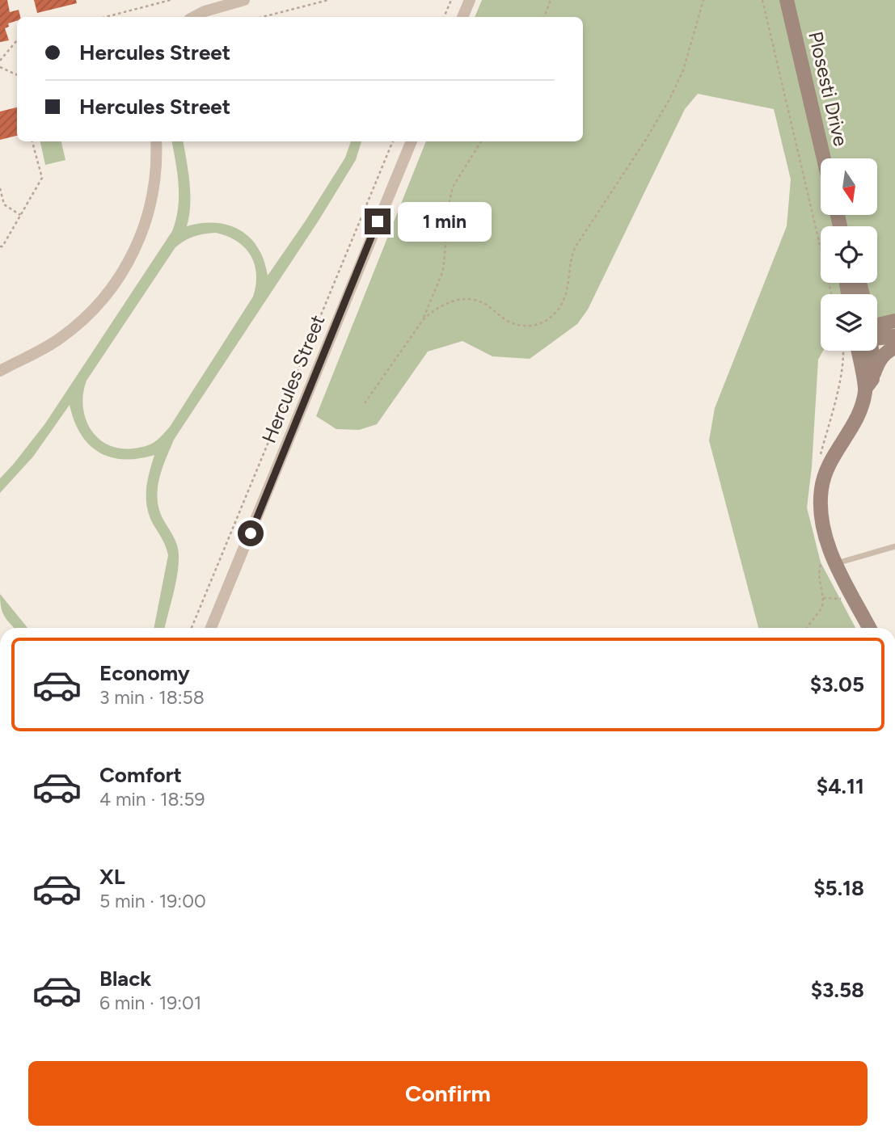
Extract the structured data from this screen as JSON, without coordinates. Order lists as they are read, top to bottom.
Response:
{
  "streets": {
    "street": ["Plosesti Drive", "Hercules Street"]
  },
  "north": "bottom",
  "page": {
    "banner": ["Hercules Street", "Hercules Street"],
    "bubble": "1 min",
    "list": [
      {
        "name": "Economy",
        "note": "3 min · 18:58",
        "value": "$3.05"
      },
      {
        "name": "Comfort",
        "note": "4 min · 18:59",
        "value": "$4.11"
      },
      {
        "name": "XL",
        "note": "5 min · 19:00",
        "value": "$5.18"
      },
      {
        "name": "Black",
        "note": "6 min · 19:01",
        "value": "$3.58"
      }
    ],
    "buttons": "Confirm"
  }
}
